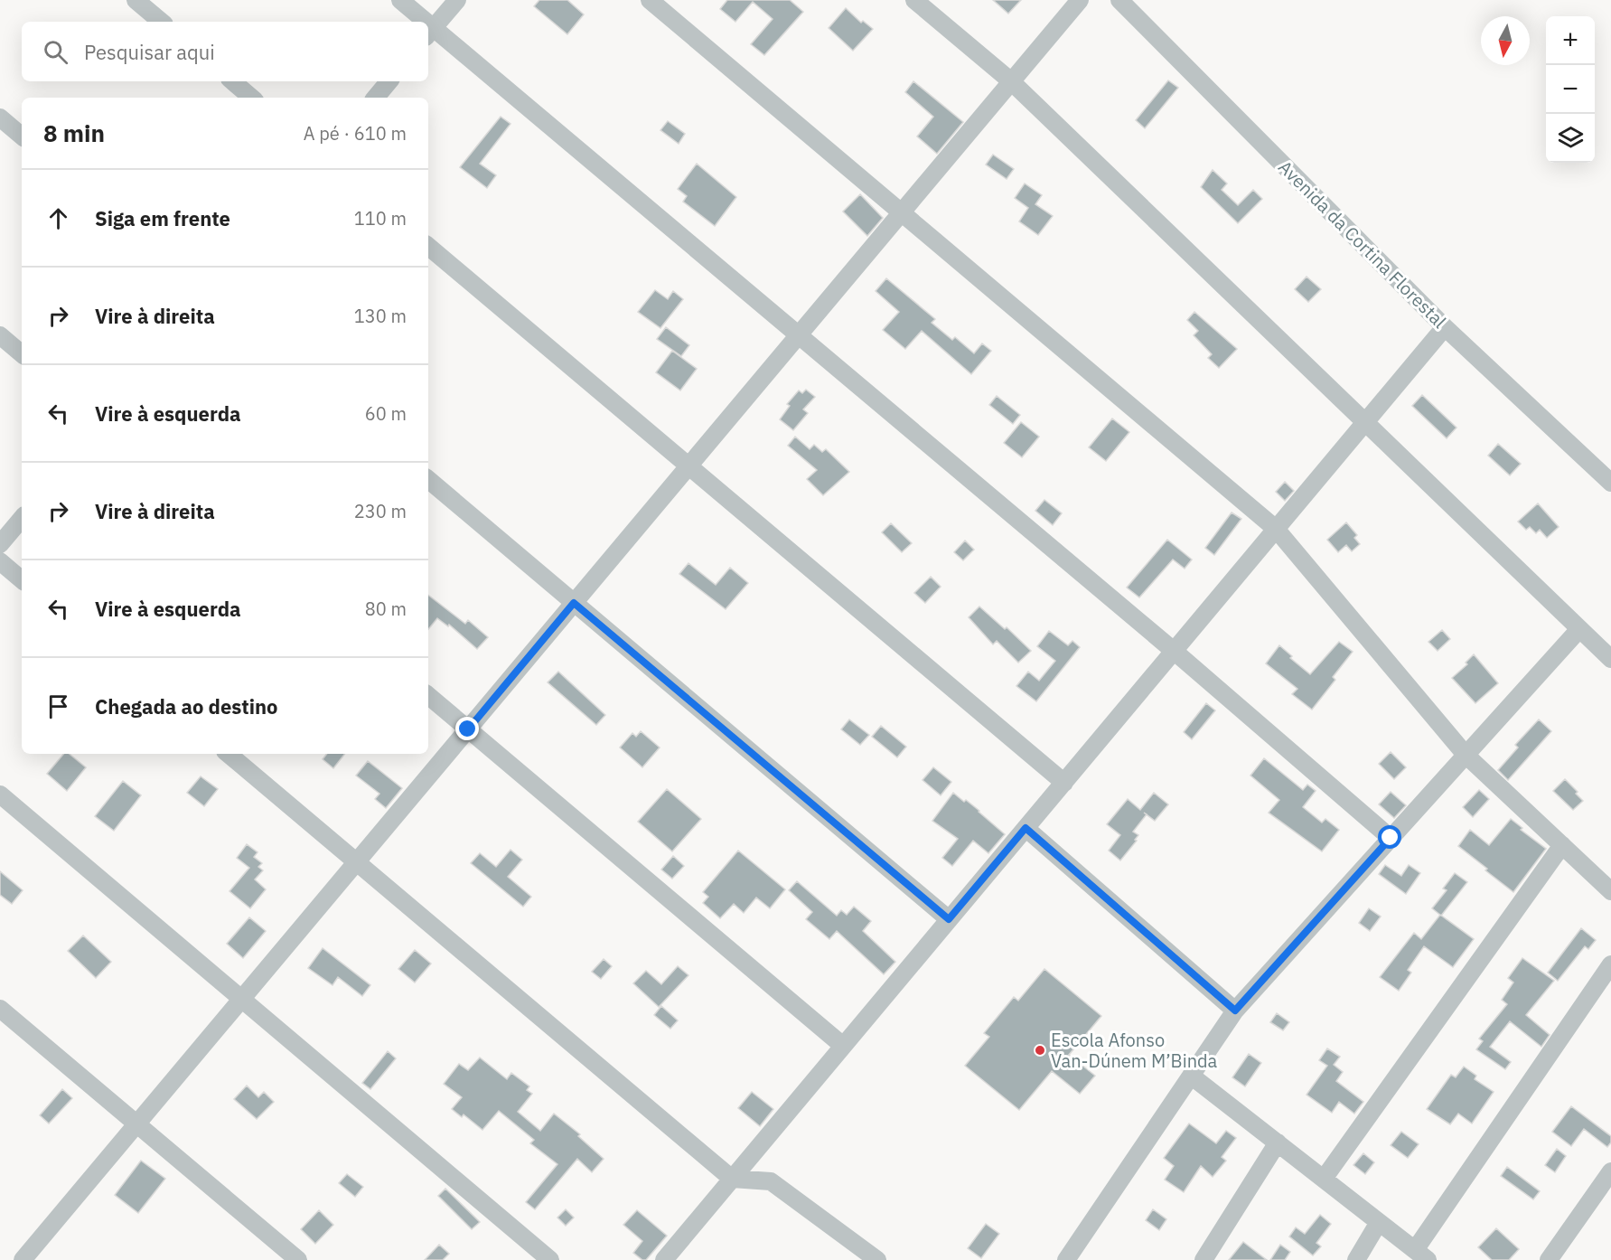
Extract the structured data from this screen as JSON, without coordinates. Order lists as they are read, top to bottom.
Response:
{
  "streets": {
    "street": ["Avenida da Cortina Florestal"]
  },
  "places": ["Escola Afonso Van-Dúnem M’Binda"],
  "north": "bottom",
  "page": {
    "map_buttons": ["+", "−"],
    "search": "Pesquisar aqui",
    "heading": ["8 min", "A pé · 610 m"],
    "list": [
      ["Siga em frente", "110 m"],
      ["Vire à direita", "130 m"],
      ["Vire à esquerda", "60 m"],
      ["Vire à direita", "230 m"],
      ["Vire à esquerda", "80 m"],
      "Chegada ao destino"
    ]
  }
}
